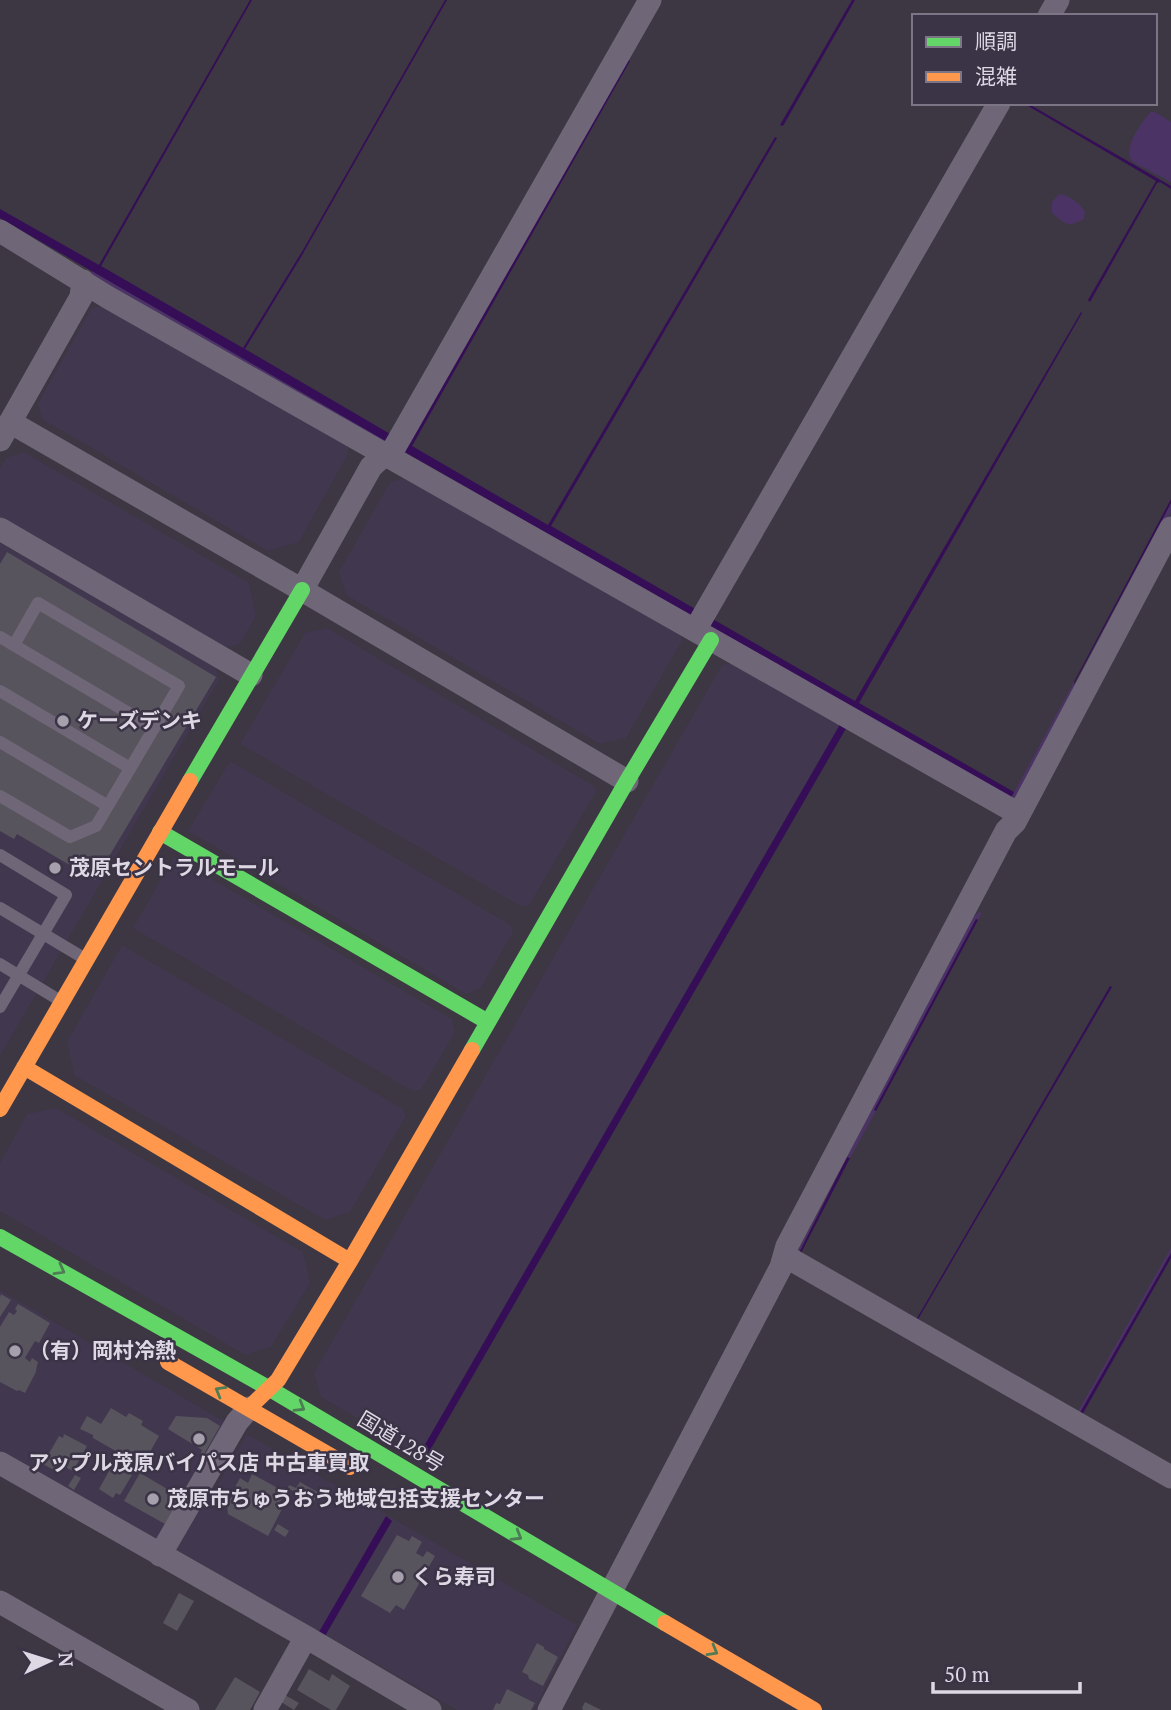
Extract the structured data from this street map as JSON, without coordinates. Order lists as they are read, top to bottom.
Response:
{
  "streets": {
    "main road": ["国道128号"]
  },
  "one_way": ["国道128号"],
  "places": [
    "ケーズデンキ",
    "茂原セントラルモール",
    "（有）岡村冷熱",
    "アップル茂原バイパス店 中古車買取",
    "茂原市ちゅうおう地域包括支援センター",
    "くら寿司"
  ],
  "legend": ["順調", "混雑"],
  "scale_bar": "50 m",
  "north": "right"
}
